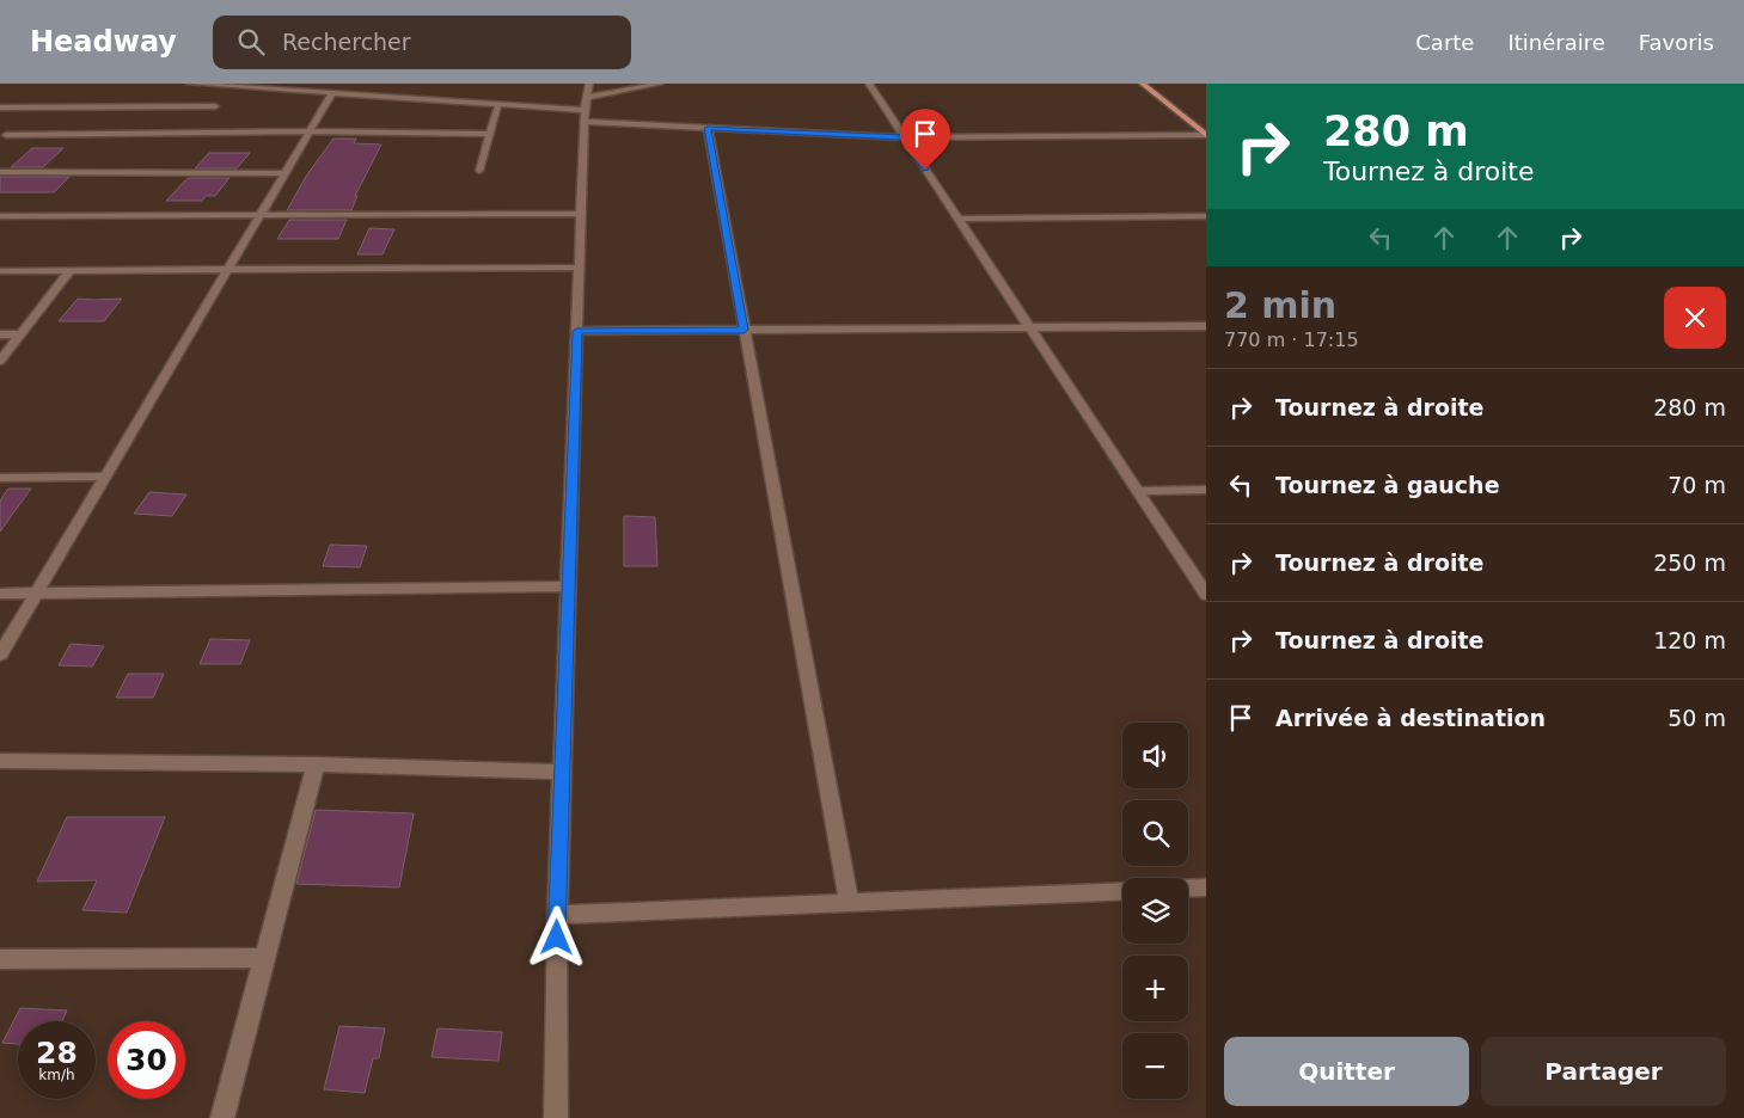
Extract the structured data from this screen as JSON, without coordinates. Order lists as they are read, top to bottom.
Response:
{
  "page": {
    "header": "Headway",
    "search": "Rechercher",
    "nav": ["Carte", "Itinéraire", "Favoris"],
    "turn": ["280 m", "Tournez à droite"],
    "heading": ["2 min", "770 m · 17:15"],
    "list": [
      {
        "name": "Tournez à droite",
        "value": "280 m"
      },
      {
        "name": "Tournez à gauche",
        "value": "70 m"
      },
      {
        "name": "Tournez à droite",
        "value": "250 m"
      },
      {
        "name": "Tournez à droite",
        "value": "120 m"
      },
      {
        "name": "Arrivée à destination",
        "value": "50 m"
      }
    ],
    "map_buttons": ["+", "−"],
    "speed": "28 km/h",
    "limit": "30",
    "buttons": ["Quitter", "Partager"]
  }
}
